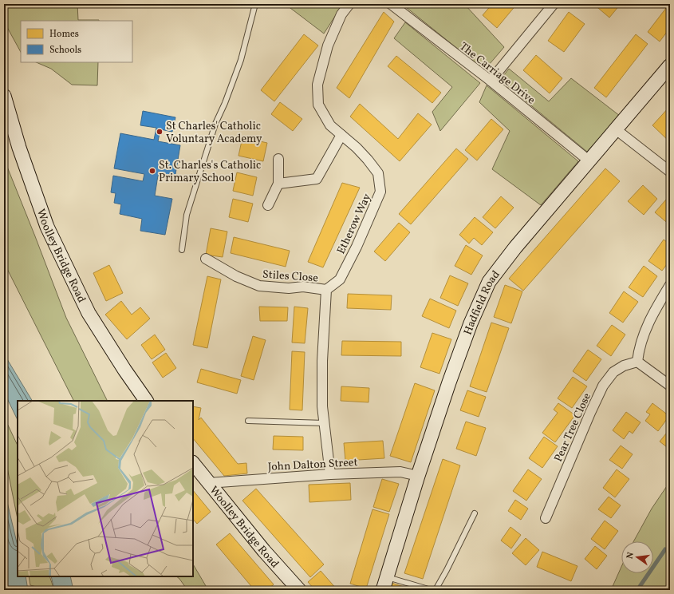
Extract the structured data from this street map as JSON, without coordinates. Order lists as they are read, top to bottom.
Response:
{
  "streets": {
    "street": [
      "The Carriage Drive",
      "Etherow Way",
      "Woolley Bridge Road",
      "Stiles Close",
      "Hadfield Road",
      "Pear Tree Close",
      "John Dalton Street"
    ]
  },
  "crossings": [
    ["The Carriage Drive", "Hadfield Road"],
    ["Etherow Way", "Stiles Close"],
    ["Woolley Bridge Road", "John Dalton Street"],
    ["Hadfield Road", "John Dalton Street"]
  ],
  "places": ["St Charles' Catholic Voluntary Academy", "St. Charles's Catholic Primary School"],
  "legend": ["Homes", "Schools"],
  "north": "left"
}
